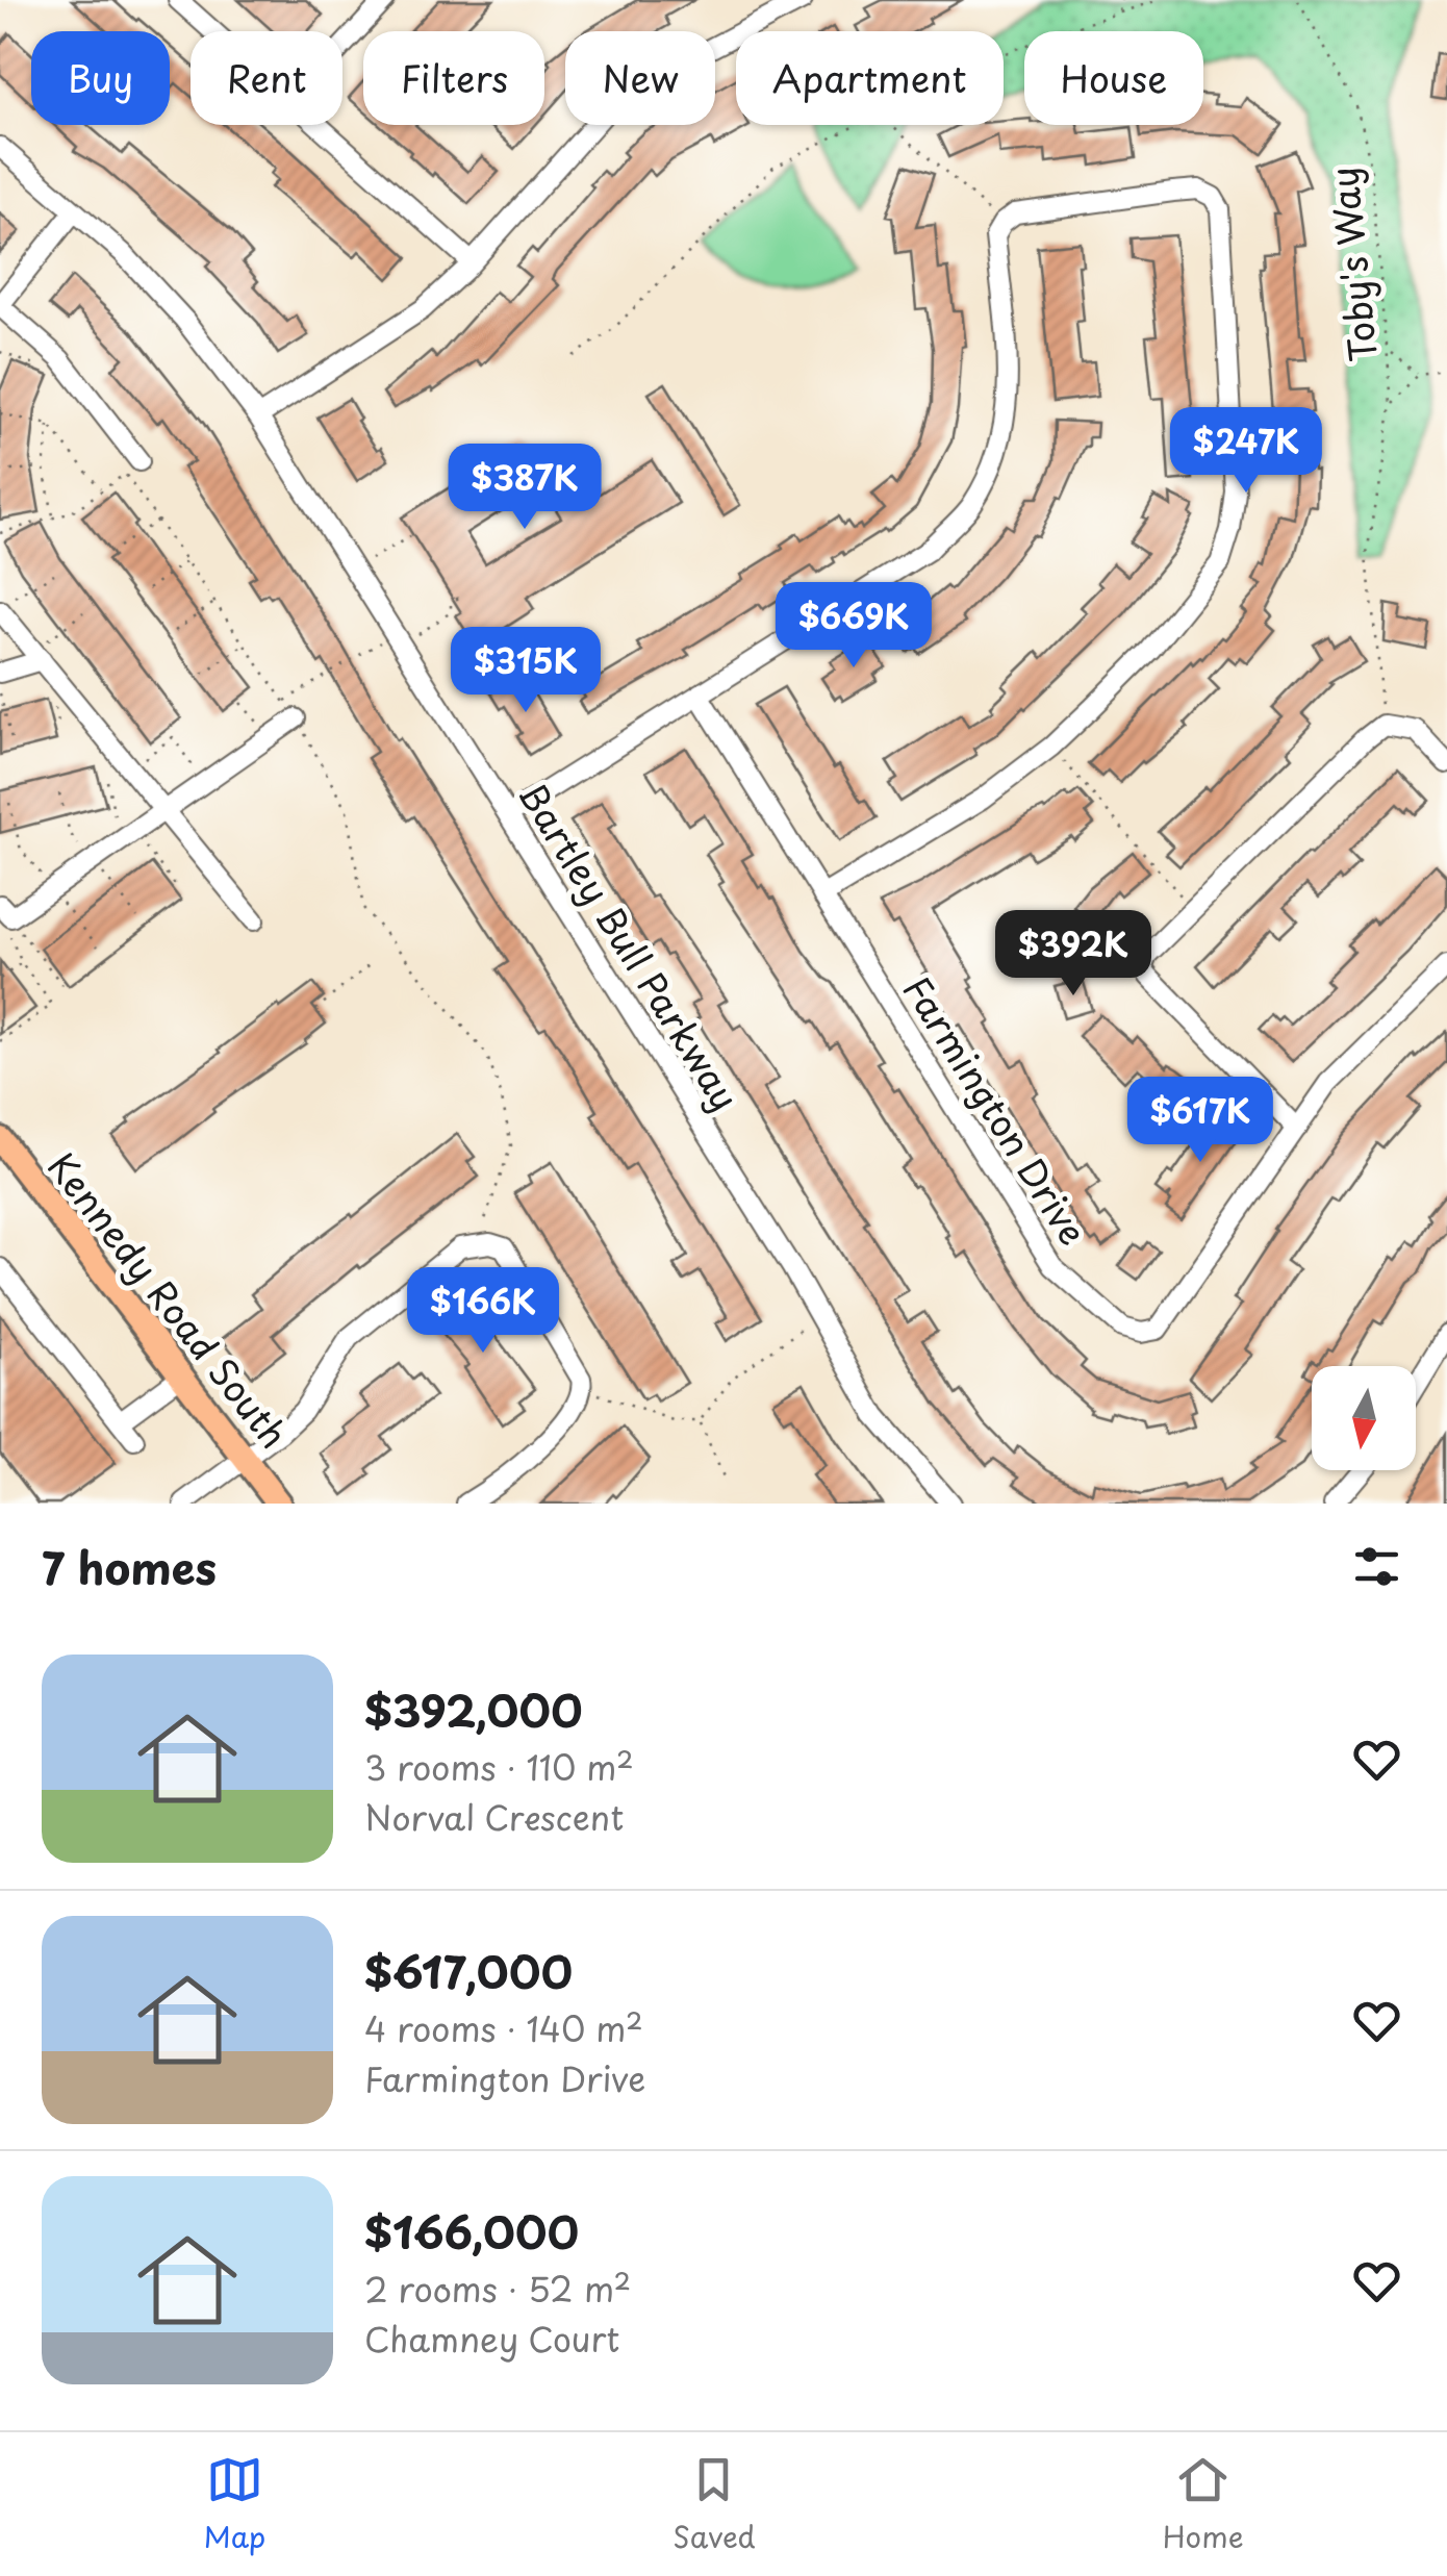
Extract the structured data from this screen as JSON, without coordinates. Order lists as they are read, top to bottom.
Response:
{
  "streets": {
    "main road": ["Kennedy Road South"],
    "street": ["Bartley Bull Parkway", "Farmington Drive"],
    "path": ["Toby's Way"]
  },
  "north": "bottom",
  "page": {
    "chip": [
      "Buy",
      "Rent",
      "Filters",
      "New",
      "Apartment",
      "House"
    ],
    "price": [
      "$247K",
      "$387K",
      "$669K",
      "$315K",
      "$392K",
      "$617K",
      "$166K"
    ],
    "heading": "7 homes",
    "list": [
      {
        "name": "$392,000",
        "note": "3 rooms · 110 m² · Norval Crescent"
      },
      {
        "name": "$617,000",
        "note": "4 rooms · 140 m² · Farmington Drive"
      },
      {
        "name": "$166,000",
        "note": "2 rooms · 52 m² · Chamney Court"
      }
    ],
    "tabs": ["Map", "Saved", "Home"]
  }
}
